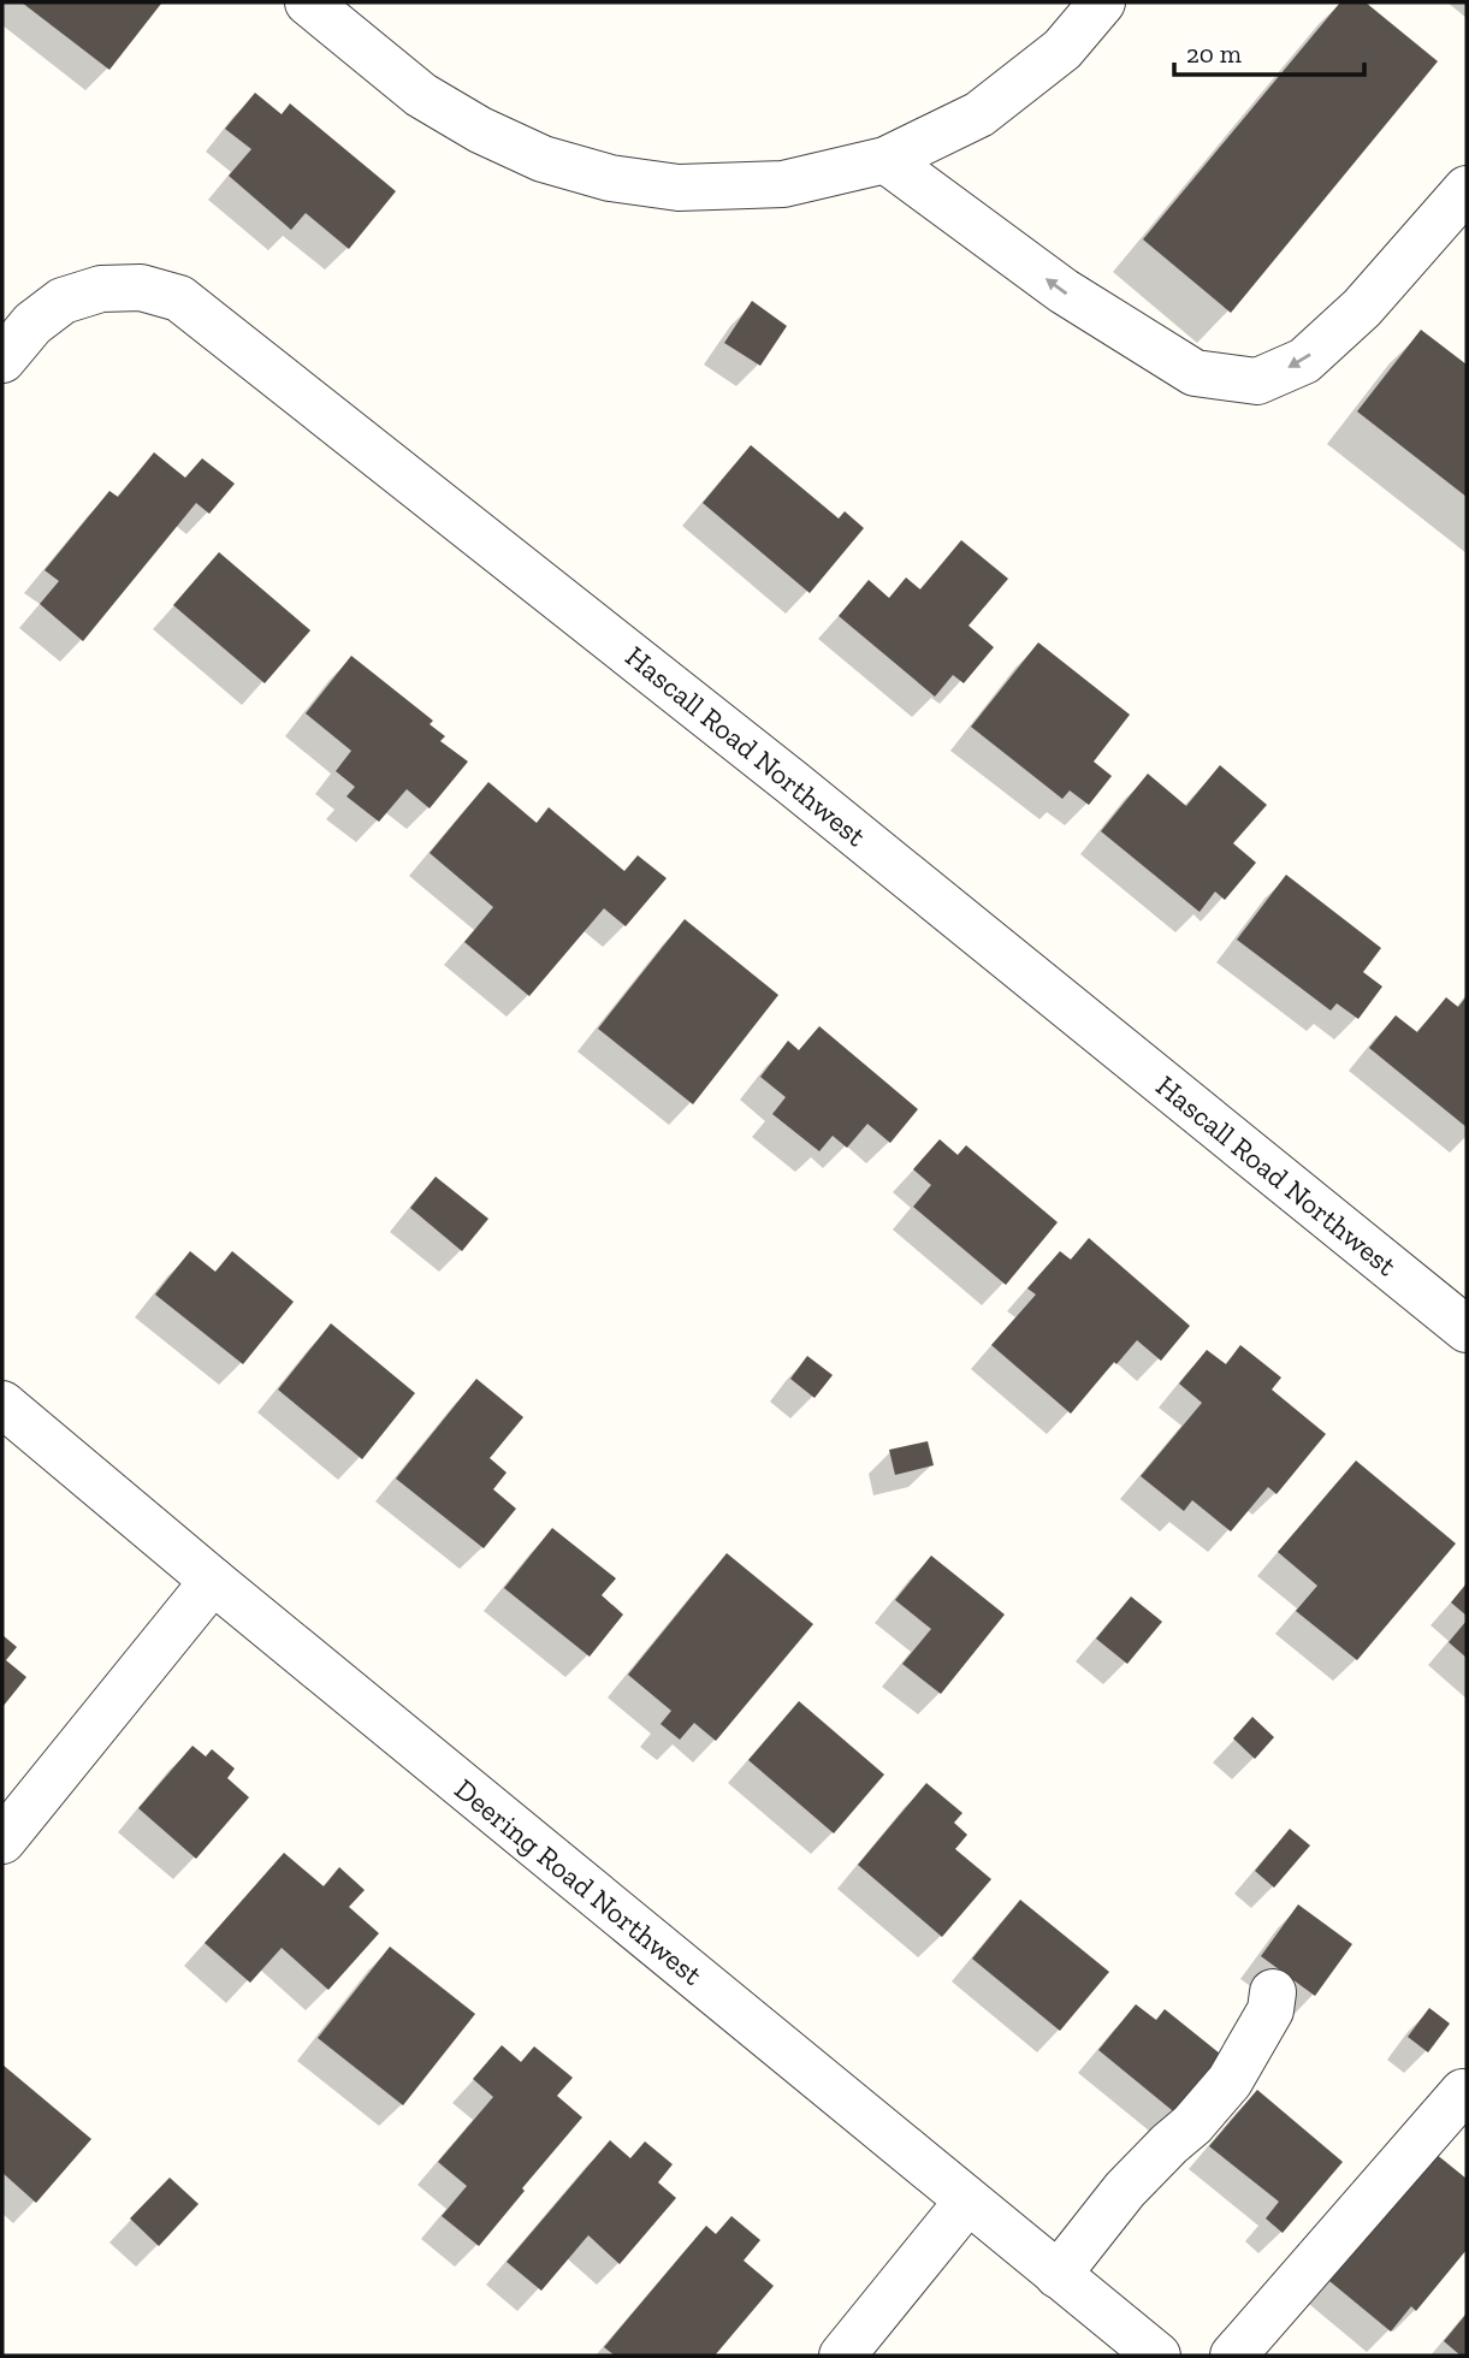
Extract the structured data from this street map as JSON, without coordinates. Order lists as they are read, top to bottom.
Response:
{
  "streets": {
    "street": ["Hascall Road Northwest", "Deering Road Northwest"]
  },
  "scale_bar": "20 m"
}
